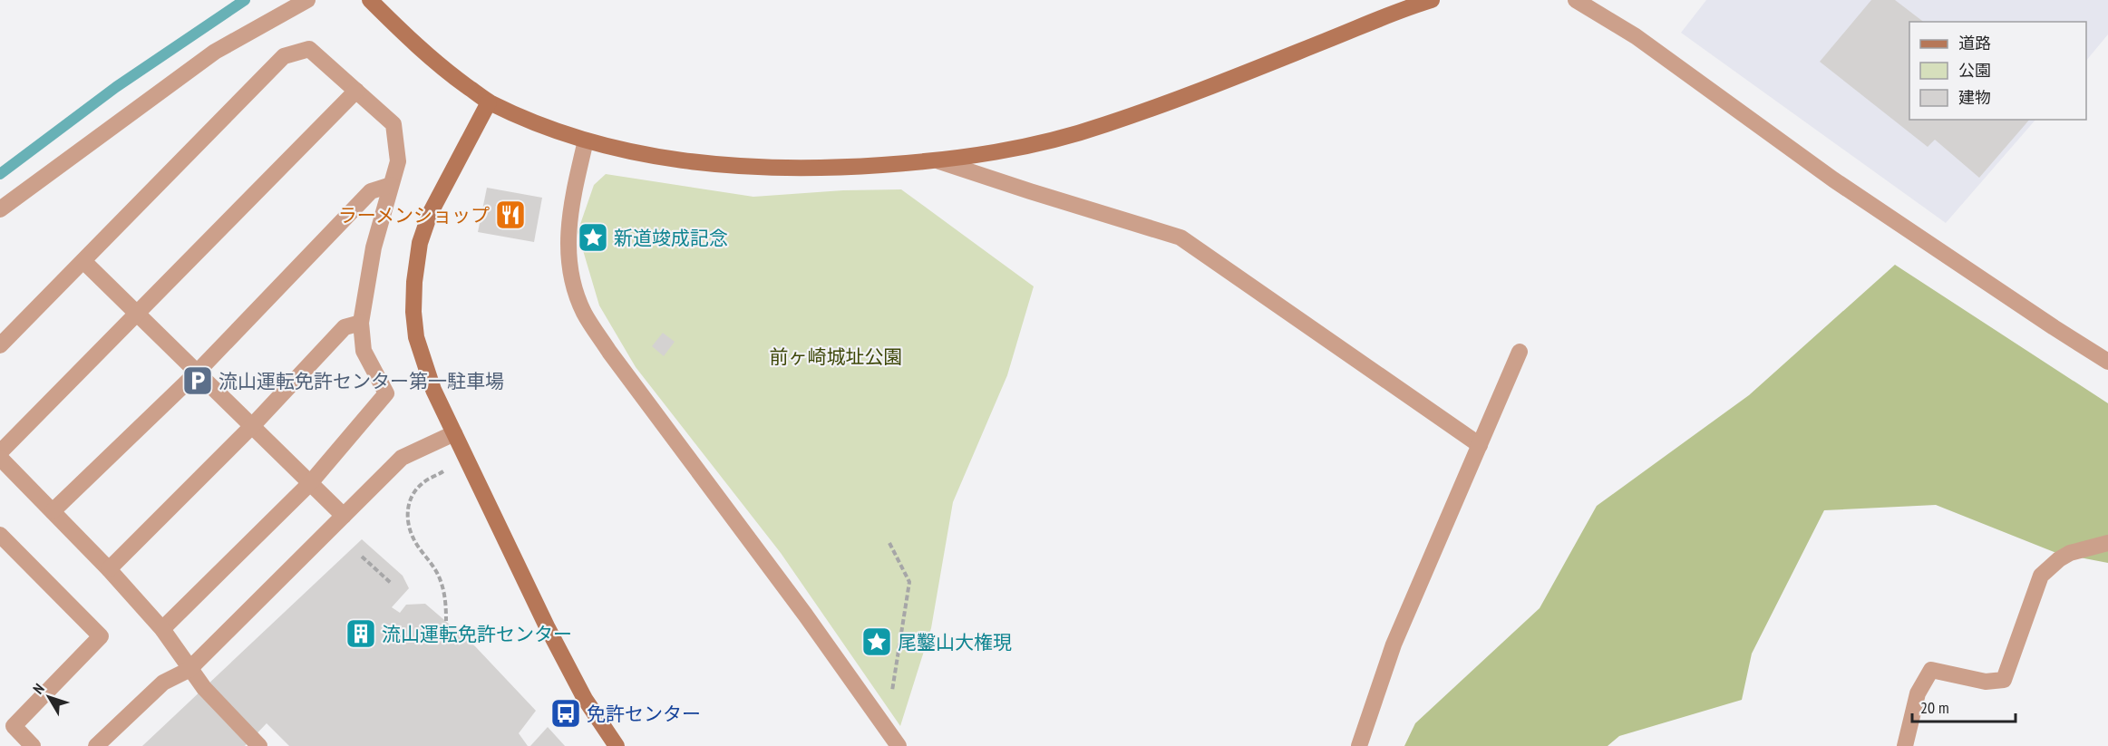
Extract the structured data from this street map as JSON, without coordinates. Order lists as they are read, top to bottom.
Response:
{
  "parks": ["前ヶ崎城址公園"],
  "places": {
    "restaurant": ["ラーメンショップ"],
    "place": ["新道竣成記念", "尾鑿山大権現"],
    "parking": ["流山運転免許センター第一駐車場"],
    "building": ["流山運転免許センター"],
    "bus stop": ["免許センター"]
  },
  "legend": ["道路", "公園", "建物"],
  "scale_bar": "20 m",
  "north": "top left"
}
